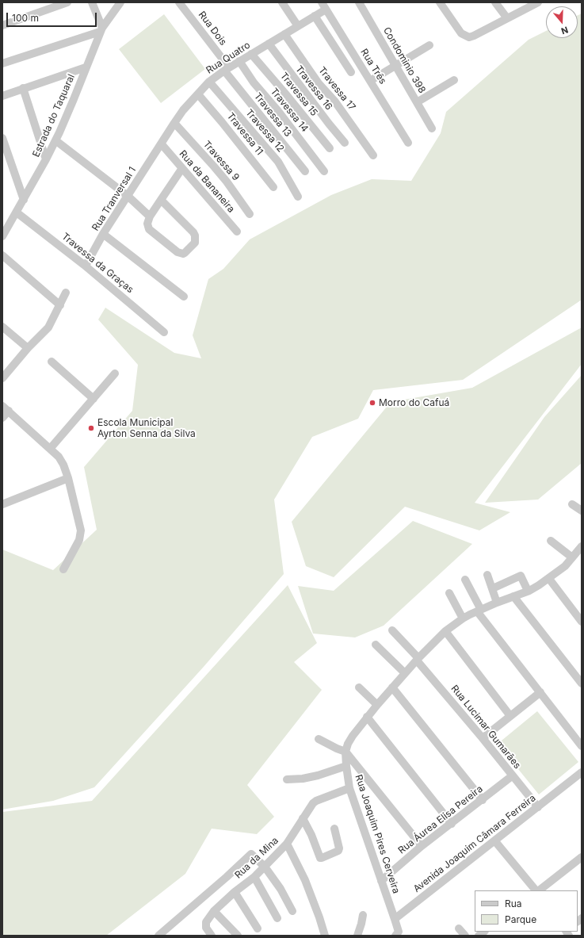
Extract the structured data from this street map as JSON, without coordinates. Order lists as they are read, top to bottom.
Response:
{
  "streets": {
    "street": [
      "Rua Dois",
      "Rua Quatro",
      "Condominio 398",
      "Rua Três",
      "Travessa 16",
      "Travessa 17",
      "Travessa 15",
      "Travessa 14",
      "Travessa 13",
      "Estrada do Taquaral",
      "Travessa 12",
      "Travessa 11",
      "Travessa 9",
      "Rua da Bananeira",
      "Rua Tranversal 1",
      "Travessa da Graças",
      "Rua Lucimar Gumarães",
      "Rua Áurea Elisa Pereira",
      "Rua Joaquim Pires Cerveira",
      "Avenida Joaquim Câmara Ferreira",
      "Rua da Mina"
    ]
  },
  "crossings": [
    ["Rua Dois", "Rua Quatro"],
    ["Rua Dois", "Travessa 13"],
    ["Rua Quatro", "Rua Três"],
    ["Rua Quatro", "Travessa 16"],
    ["Rua Quatro", "Travessa 17"],
    ["Rua Quatro", "Travessa 15"],
    ["Rua Quatro", "Travessa 14"],
    ["Rua Quatro", "Travessa 13"],
    ["Rua Quatro", "Travessa 12"],
    ["Rua Quatro", "Travessa 11"],
    ["Rua Quatro", "Travessa 9"],
    ["Rua Quatro", "Rua da Bananeira"],
    ["Rua Quatro", "Rua Tranversal 1"],
    ["Estrada do Taquaral", "Travessa da Graças"],
    ["Rua da Bananeira", "Rua Tranversal 1"],
    ["Rua Tranversal 1", "Travessa da Graças"],
    ["Rua Lucimar Gumarães", "Rua Áurea Elisa Pereira"],
    ["Rua Lucimar Gumarães", "Rua Joaquim Pires Cerveira"],
    ["Rua Lucimar Gumarães", "Avenida Joaquim Câmara Ferreira"],
    ["Rua Áurea Elisa Pereira", "Rua Joaquim Pires Cerveira"],
    ["Rua Joaquim Pires Cerveira", "Avenida Joaquim Câmara Ferreira"],
    ["Rua Joaquim Pires Cerveira", "Rua da Mina"]
  ],
  "places": ["Morro do Cafuá", "Escola Municipal Ayrton Senna da Silva"],
  "legend": ["Rua", "Parque"],
  "scale_bar": "100 m",
  "north": "bottom"
}
